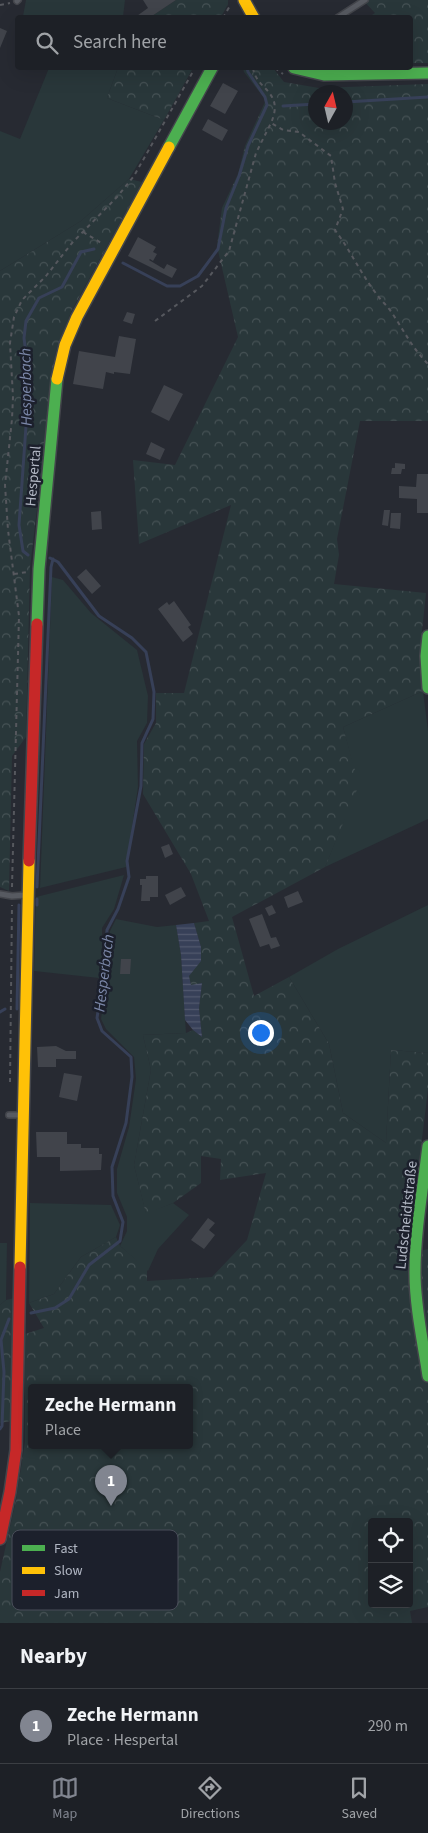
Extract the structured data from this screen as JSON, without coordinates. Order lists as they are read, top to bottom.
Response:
{
  "streets": {
    "main road": ["Hespertal", "Ludscheidtstraße"]
  },
  "water": ["Hesperbach"],
  "legend": ["Fast", "Slow", "Jam"],
  "north": "top",
  "page": {
    "search": "Search here",
    "popup": ["Zeche Hermann", "Place"],
    "pins": "1",
    "heading": "Nearby",
    "list": [
      {
        "mark": "1",
        "name": "Zeche Hermann",
        "note": "Place · Hespertal",
        "value": "290 m"
      }
    ],
    "nav": ["Map", "Directions", "Saved"]
  }
}
